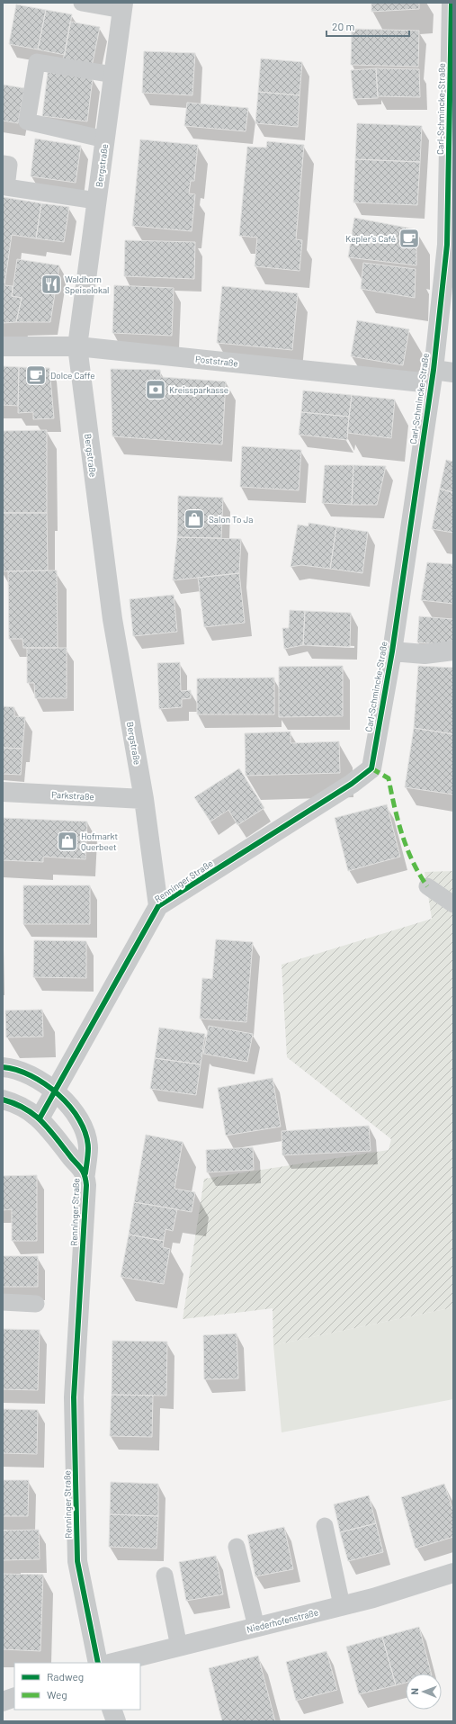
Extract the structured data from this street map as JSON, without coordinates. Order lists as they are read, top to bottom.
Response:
{
  "streets": {
    "street": [
      "Carl-Schmincke-Straße",
      "Bergstraße",
      "Poststraße",
      "Parkstraße",
      "Renninger Straße",
      "Niederhofenstraße"
    ]
  },
  "crossings": [
    ["Carl-Schmincke-Straße", "Poststraße"],
    ["Carl-Schmincke-Straße", "Renninger Straße"],
    ["Bergstraße", "Poststraße"],
    ["Bergstraße", "Parkstraße"],
    ["Bergstraße", "Renninger Straße"]
  ],
  "places": {
    "cafe": ["Kepler's Café", "Dolce Caffe"],
    "restaurant": ["Waldhorn Speiselokal"],
    "bank": ["Kreissparkasse"],
    "shop": ["Salon To Ja", "Hofmarkt Querbeet"]
  },
  "legend": ["Radweg", "Weg"],
  "scale_bar": "20 m",
  "north": "left"
}
